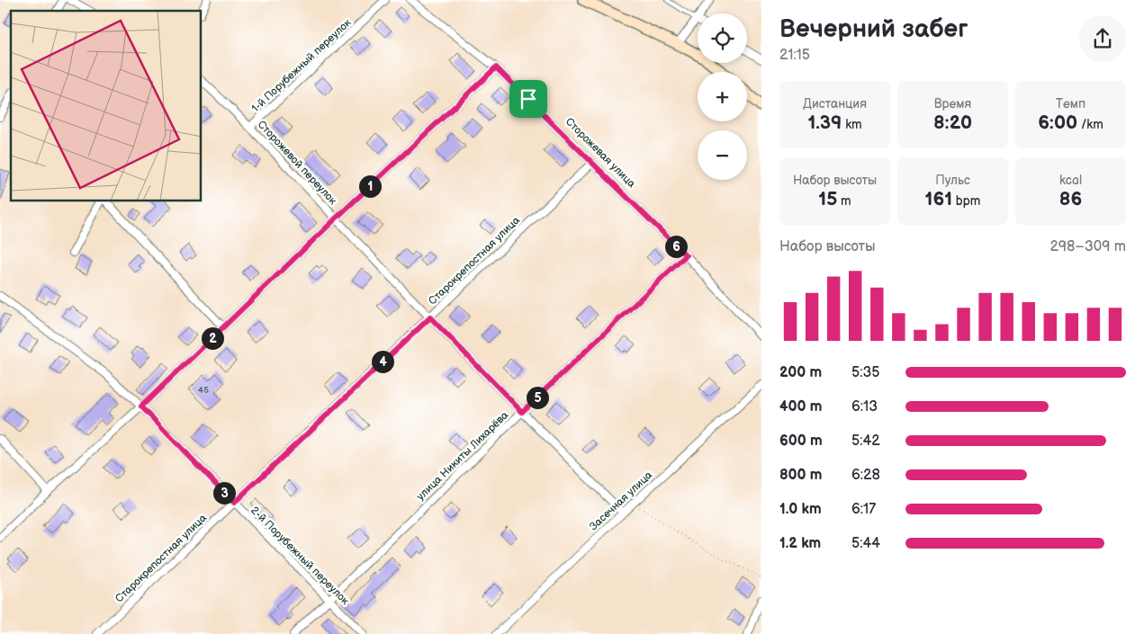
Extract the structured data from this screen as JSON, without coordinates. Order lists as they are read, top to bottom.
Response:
{
  "streets": {
    "street": [
      "1-й Порубежный переулок",
      "Сторожевая улица",
      "Сторожевой переулок",
      "Старокрепостная улица",
      "улица Никиты Лихарёва",
      "Засечная улица",
      "2-й Порубежный переулок"
    ]
  },
  "crossings": [
    ["1-й Порубежный переулок", "Сторожевой переулок"],
    ["Сторожевая улица", "Старокрепостная улица"],
    ["Сторожевая улица", "улица Никиты Лихарёва"],
    ["Сторожевой переулок", "Старокрепостная улица"],
    ["Сторожевой переулок", "улица Никиты Лихарёва"],
    ["Сторожевой переулок", "Засечная улица"],
    ["Старокрепостная улица", "2-й Порубежный переулок"],
    ["улица Никиты Лихарёва", "2-й Порубежный переулок"]
  ],
  "house_numbers": ["45"],
  "page": {
    "heading": ["Вечерний забег", "21:15"],
    "map_buttons": ["+", "−"],
    "stats": [
      ["Дистанция", "1.39 km"],
      ["Время", "8:20"],
      ["Темп", "6:00 /km"],
      ["Набор высоты", "15 m"],
      ["Пульс", "161 bpm"],
      ["kcal", "86"]
    ],
    "pins": [
      "1",
      "6",
      "2",
      "4",
      "5",
      "3"
    ],
    "chart": ["Набор высоты", "298–309 m"],
    "list": [
      {
        "name": "200 m",
        "note": "5:35"
      },
      {
        "name": "400 m",
        "note": "6:13"
      },
      {
        "name": "600 m",
        "note": "5:42"
      },
      {
        "name": "800 m",
        "note": "6:28"
      },
      {
        "name": "1.0 km",
        "note": "6:17"
      },
      {
        "name": "1.2 km",
        "note": "5:44"
      }
    ]
  }
}
